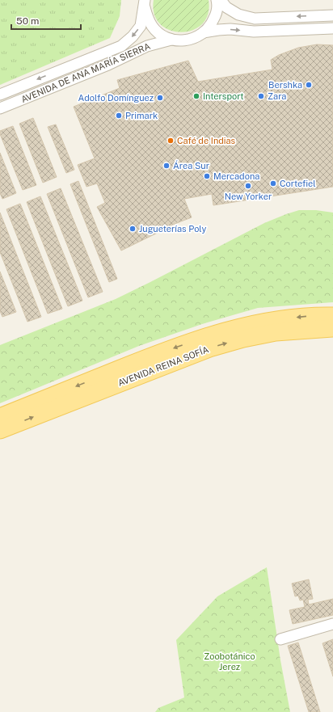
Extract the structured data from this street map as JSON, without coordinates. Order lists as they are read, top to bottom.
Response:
{
  "streets": {
    "main road": ["AVENIDA REINA SOFÍA"],
    "street": ["AVENIDA DE ANA MARÍA SIERRA"]
  },
  "parks": ["Zoobotánico Jerez"],
  "places": [
    "Bershka",
    "Intersport",
    "Zara",
    "Adolfo Domínguez",
    "Primark",
    "Café de Indias",
    "Área Sur",
    "Mercadona",
    "Cortefiel",
    "New Yorker",
    "Jugueterías Poly"
  ],
  "scale_bar": "50 m"
}
